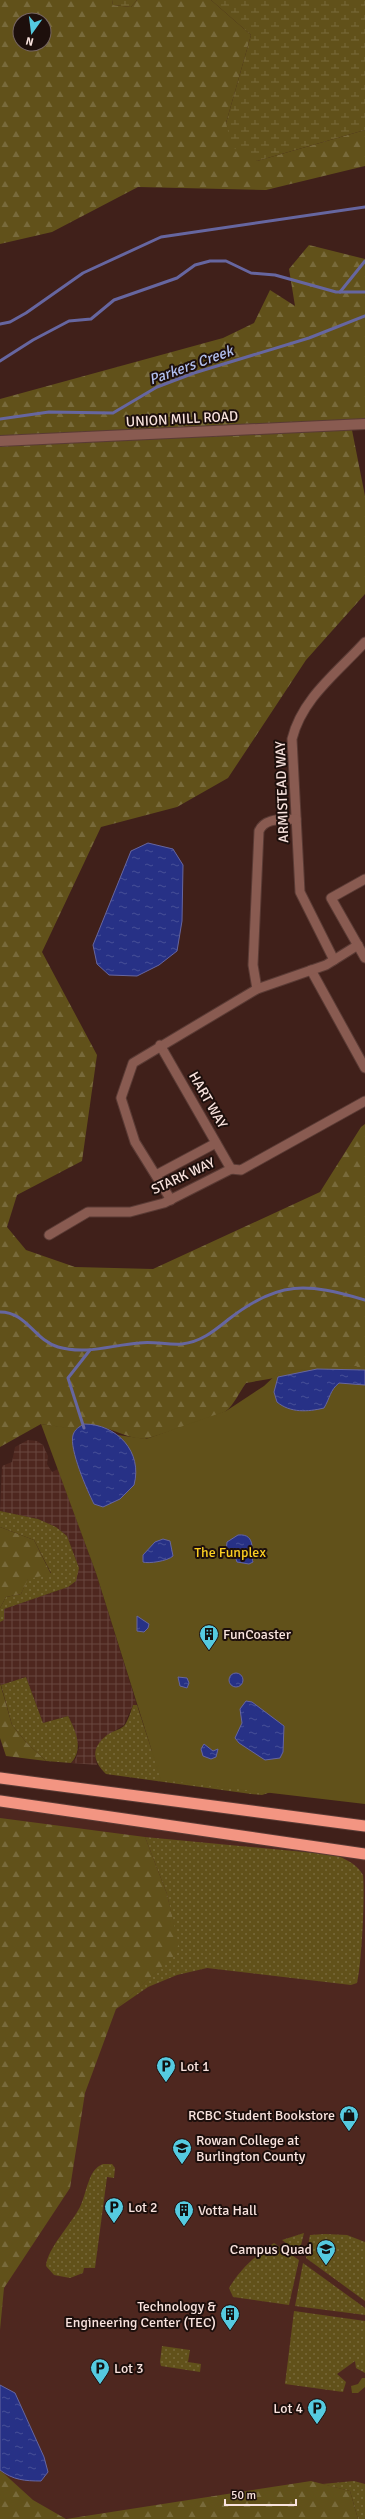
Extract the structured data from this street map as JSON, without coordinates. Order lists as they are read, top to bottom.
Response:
{
  "streets": {
    "street": [
      "UNION MILL ROAD",
      "ARMISTEAD WAY",
      "HART WAY",
      "STARK WAY"
    ]
  },
  "crossings": [
    ["HART WAY", "STARK WAY"]
  ],
  "water": ["Parkers Creek"],
  "parks": ["The Funplex"],
  "places": {
    "building": ["FunCoaster", "Votta Hall", "Technology & Engineering Center (TEC)"],
    "parking": [
      "Lot 1",
      "Lot 2",
      "Lot 3",
      "Lot 4"
    ],
    "shop": ["RCBC Student Bookstore"],
    "school or university": ["Rowan College at Burlington County", "Campus Quad"]
  },
  "scale_bar": "50 m",
  "north": "bottom"
}
